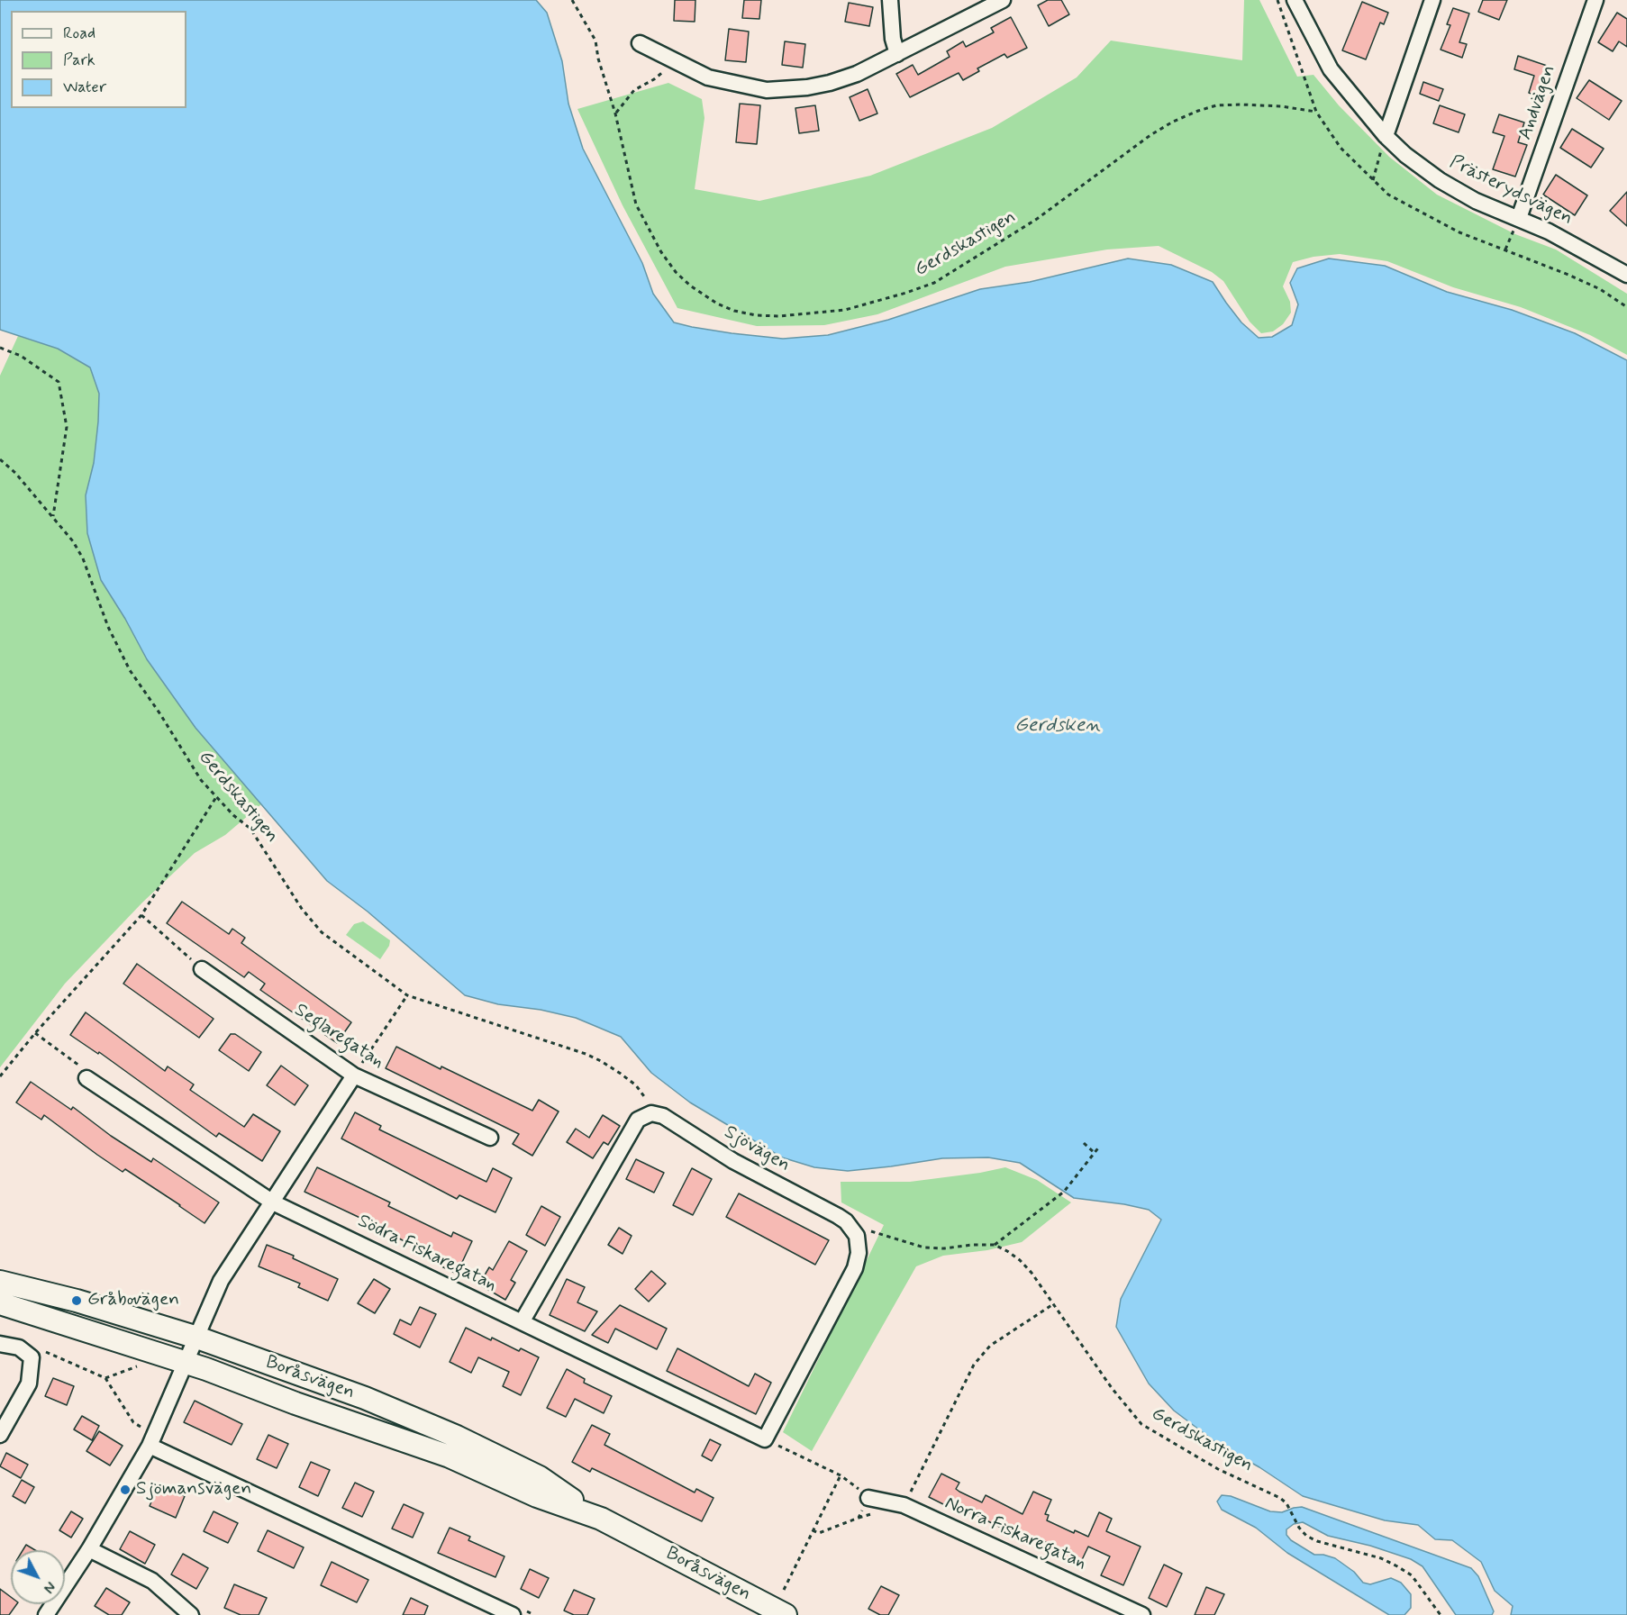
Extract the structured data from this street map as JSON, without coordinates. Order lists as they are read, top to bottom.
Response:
{
  "streets": {
    "main road": ["Boråsvägen"],
    "street": [
      "Andvägen",
      "Prästerydsvägen",
      "Seglaregatan",
      "Sjövägen",
      "Södra Fiskaregatan",
      "Norra Fiskaregatan"
    ],
    "path": ["Gerdskastigen"]
  },
  "crossings": [
    ["Andvägen", "Prästerydsvägen"],
    ["Gerdskastigen", "Sjövägen"]
  ],
  "water": ["Gerdsken"],
  "places": ["Gråbovägen", "Sjömansvägen"],
  "legend": ["Road", "Park", "Water"],
  "north": "bottom right"
}
